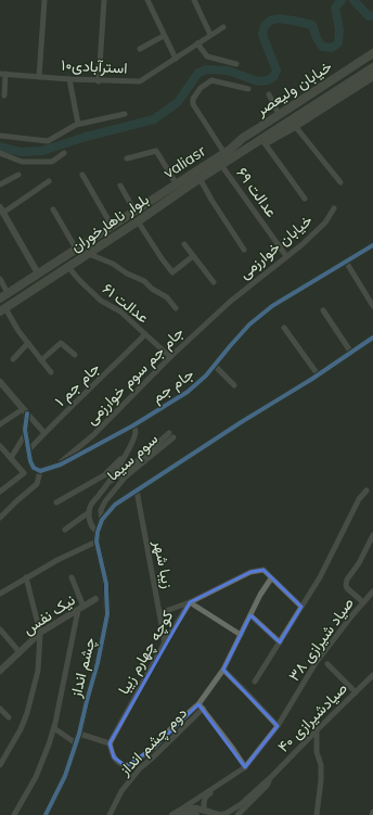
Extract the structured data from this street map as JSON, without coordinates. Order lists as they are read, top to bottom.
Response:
{
  "streets": {
    "main road": ["خیابان ولیعصر", "valiasr", "بلوار ناهارخوران"],
    "street": [
      "استرآبادی۱۰",
      "عدالت ۶۹",
      "خیابان خوارزمی",
      "عدالت ۶۱",
      "جام جم سوم خوارزمی",
      "۱ جام جم",
      "جام جم",
      "سوم سیما",
      "زیبا شهر",
      "نیک نفس",
      "صیاد شیرازی ۳۸",
      "کوچه چهارم زیبا",
      "چشم انداز",
      "۴۰ صیادشیرازی",
      "دوم چشم انداز"
    ]
  },
  "crossings": [
    ["خیابان ولیعصر", "valiasr"],
    ["خیابان ولیعصر", "بلوار ناهارخوران"],
    ["valiasr", "بلوار ناهارخوران"],
    ["عدالت ۶۹", "بلوار ناهارخوران"],
    ["عدالت ۶۹", "خیابان خوارزمی"],
    ["بلوار ناهارخوران", "عدالت ۶۱"],
    ["خیابان خوارزمی", "جام جم سوم خوارزمی"],
    ["عدالت ۶۱", "جام جم سوم خوارزمی"],
    ["عدالت ۶۱", "۱ جام جم"],
    ["جام جم سوم خوارزمی", "جام جم"],
    ["سوم سیما", "چشم انداز"],
    ["زیبا شهر", "کوچه چهارم زیبا"]
  ]
}
